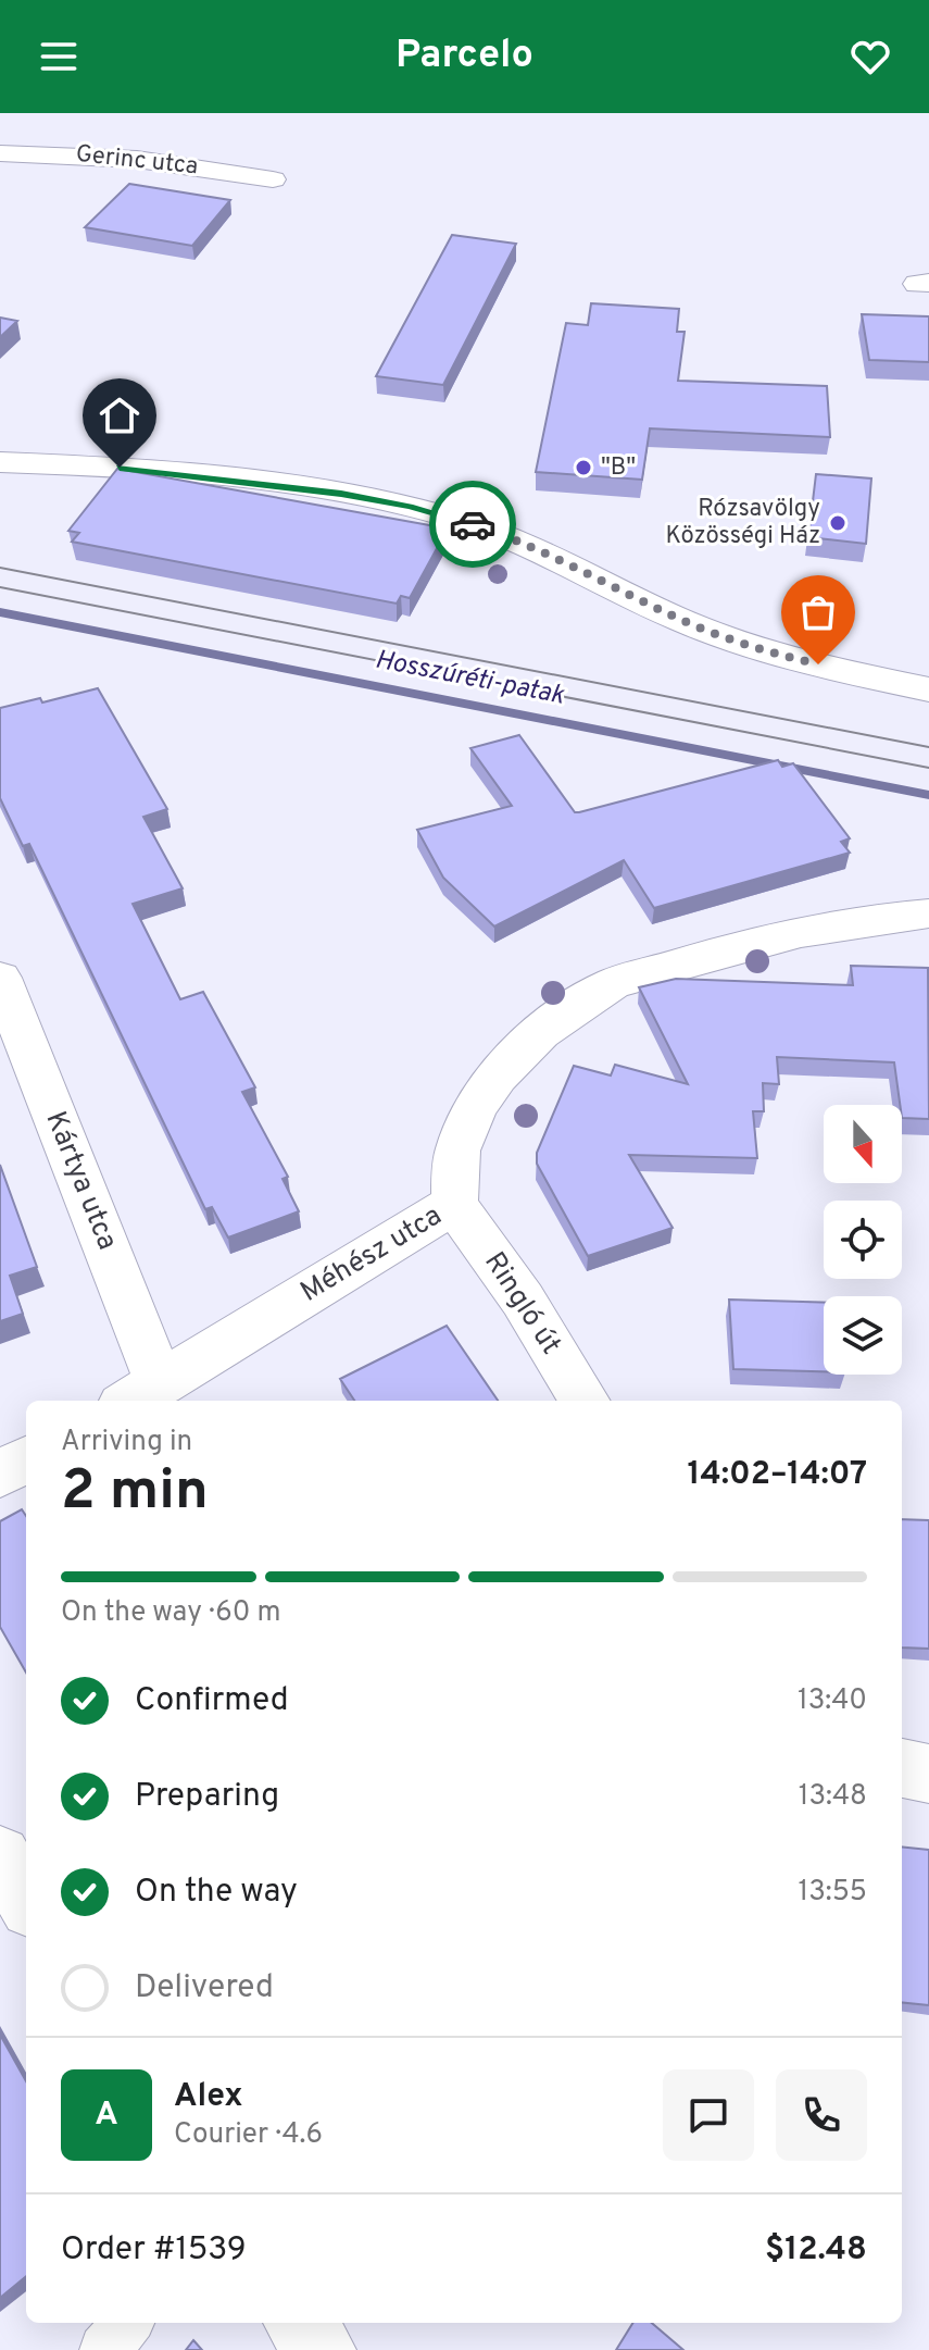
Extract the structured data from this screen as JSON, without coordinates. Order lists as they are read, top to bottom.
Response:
{
  "streets": {
    "street": [
      "Gerinc utca",
      "Kártya utca",
      "Méhész utca",
      "Ringló út"
    ]
  },
  "crossings": [
    ["Kártya utca", "Méhész utca"],
    ["Méhész utca", "Ringló út"]
  ],
  "water": ["Hosszúréti-patak"],
  "places": ["\"B\"", "Rózsavölgy Közösségi Ház"],
  "north": "bottom",
  "page": {
    "header": "Parcelo",
    "heading": ["2 min", "Arriving in", "14:02–14:07"],
    "panel": [
      "Alex",
      "Courier · 4.6",
      "Order #1539",
      "$12.48"
    ],
    "bar": "On the way · 60 m",
    "list": [
      ["Confirmed", "13:40"],
      ["Preparing", "13:48"],
      ["On the way", "13:55"],
      "Delivered"
    ],
    "round": "A"
  }
}
